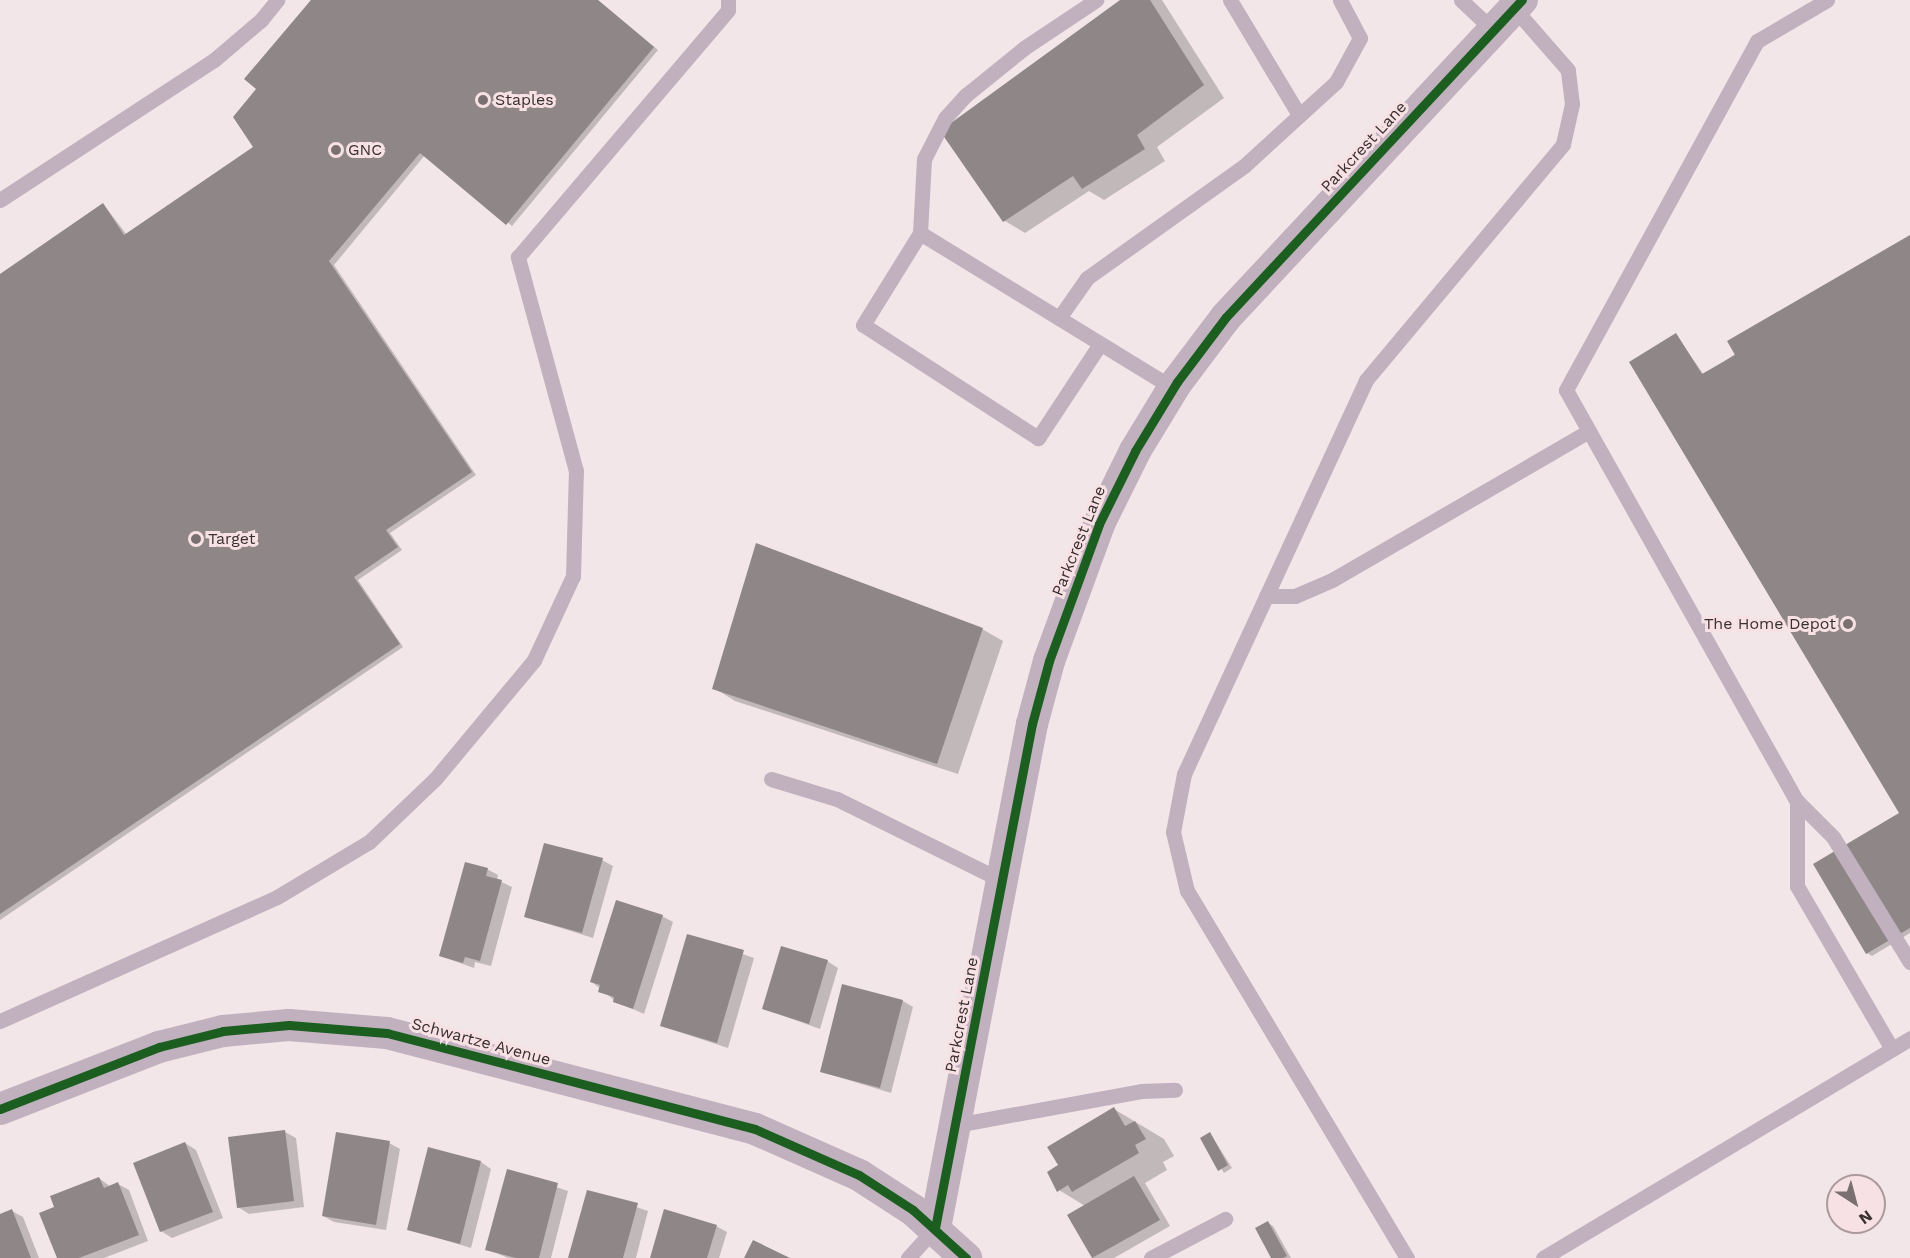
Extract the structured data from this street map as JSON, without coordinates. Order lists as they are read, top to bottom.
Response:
{
  "streets": {
    "street": ["Parkcrest Lane", "Schwartze Avenue"]
  },
  "crossings": [
    ["Parkcrest Lane", "Schwartze Avenue"]
  ],
  "places": [
    "Staples",
    "GNC",
    "Target",
    "The Home Depot"
  ],
  "north": "bottom right"
}
